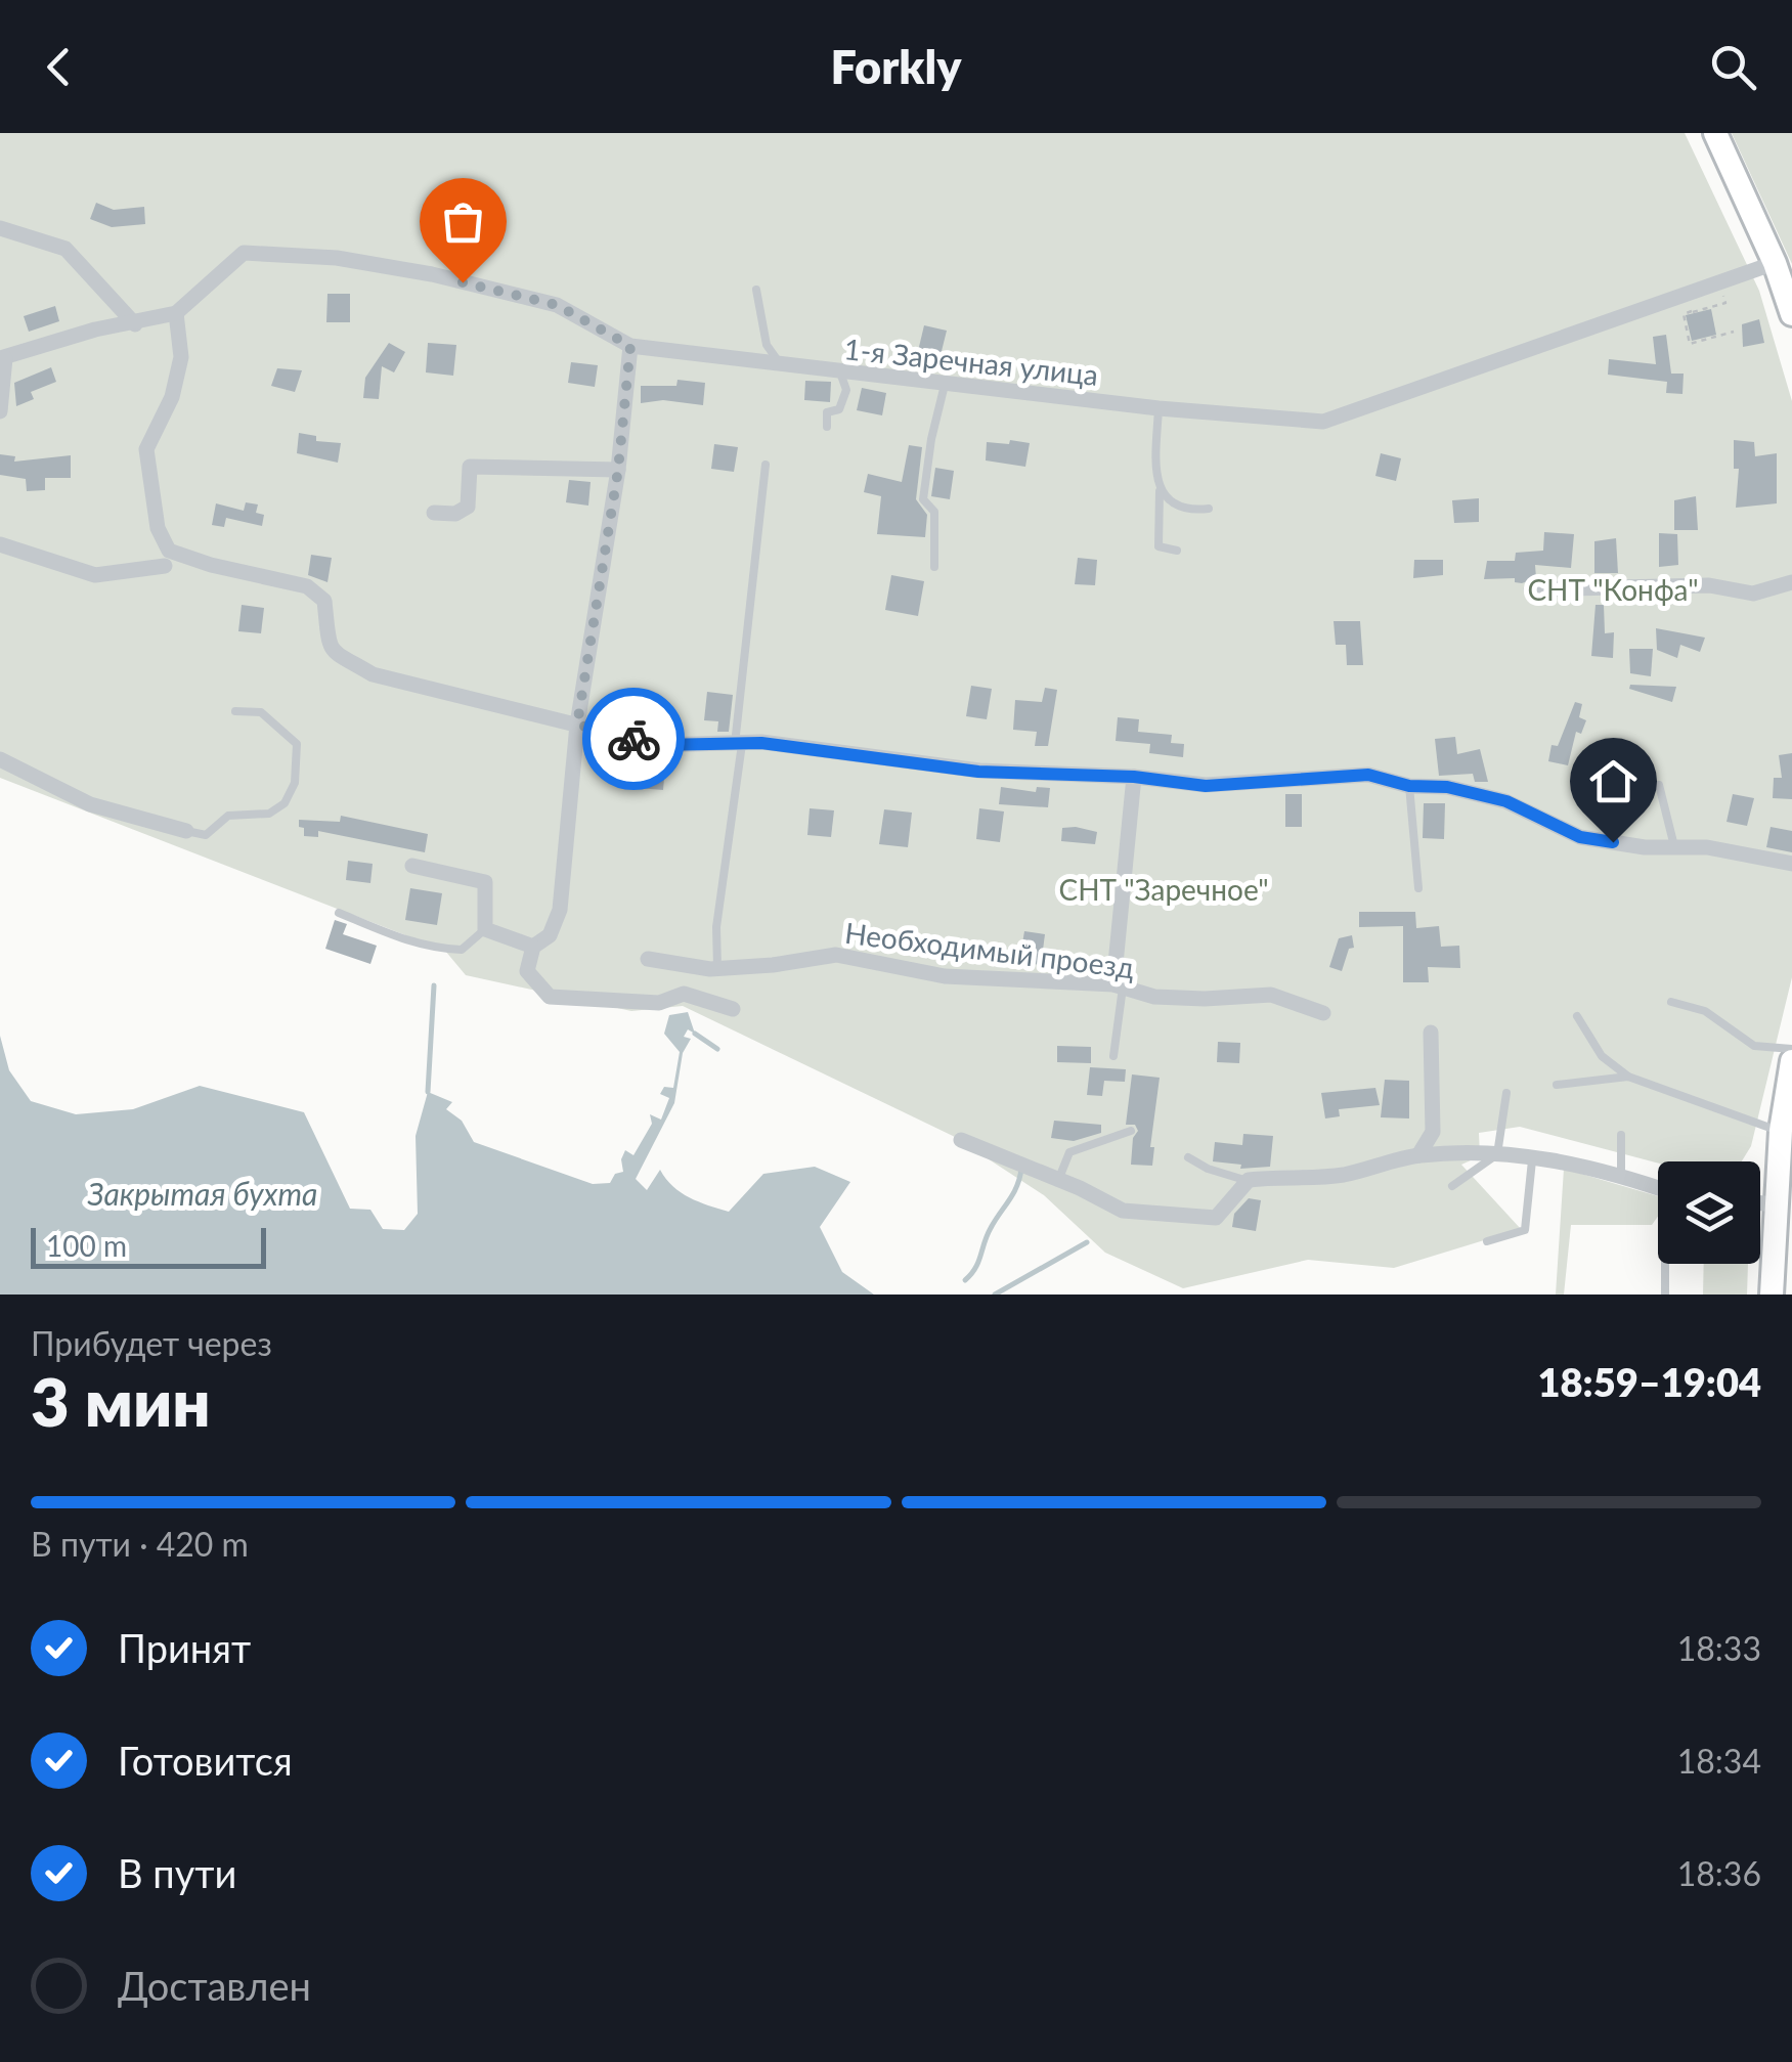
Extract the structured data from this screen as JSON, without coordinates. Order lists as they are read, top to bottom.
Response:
{
  "streets": {
    "street": ["1-я Заречная улица", "Необходимый проезд"]
  },
  "water": ["Закрытая бухта"],
  "parks": ["СНТ \"Конфа\"", "СНТ \"Заречное\""],
  "scale_bar": "100 m",
  "page": {
    "header": "Forkly",
    "scale": "100 m",
    "heading": ["3 мин", "Прибудет через", "18:59–19:04"],
    "bar": "В пути · 420 m",
    "list": [
      ["Принят", "18:33"],
      ["Готовится", "18:34"],
      ["В пути", "18:36"],
      "Доставлен"
    ]
  }
}
